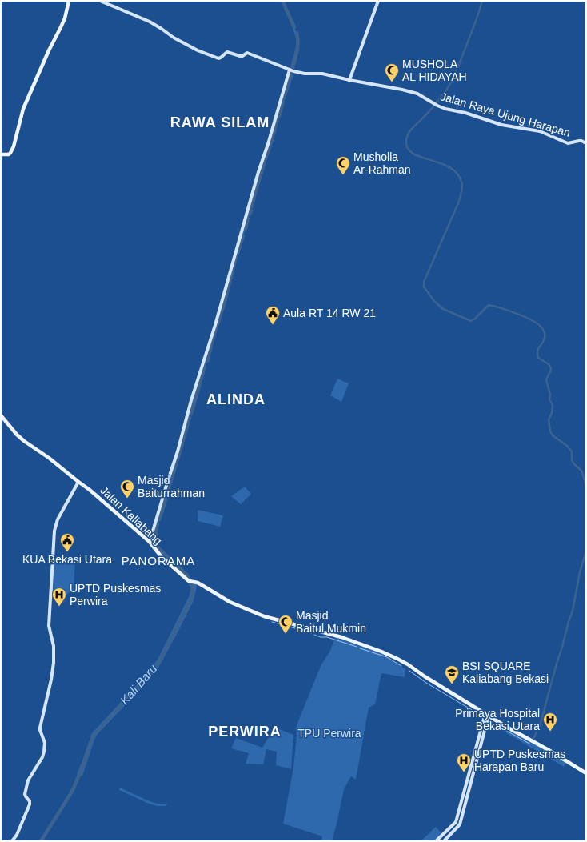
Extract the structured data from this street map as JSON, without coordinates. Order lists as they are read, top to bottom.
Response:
{
  "streets": {
    "main road": ["Jalan Kaliabang"],
    "street": ["Jalan Raya Ujung Harapan"]
  },
  "districts": [
    "RAWA SILAM",
    "ALINDA",
    "PANORAMA",
    "PERWIRA"
  ],
  "water": ["Kali Baru"],
  "parks": ["TPU Perwira"],
  "places": {
    "mosque": [
      "MUSHOLA AL HIDAYAH",
      "Musholla Ar-Rahman",
      "Masjid Baiturrahman",
      "Masjid Baitul Mukmin"
    ],
    "public building": ["Aula RT 14 RW 21", "KUA Bekasi Utara"],
    "hospital": ["UPTD Puskesmas Perwira", "Primaya Hospital Bekasi Utara", "UPTD Puskesmas Harapan Baru"],
    "school or university": ["BSI SQUARE Kaliabang Bekasi"]
  }
}
